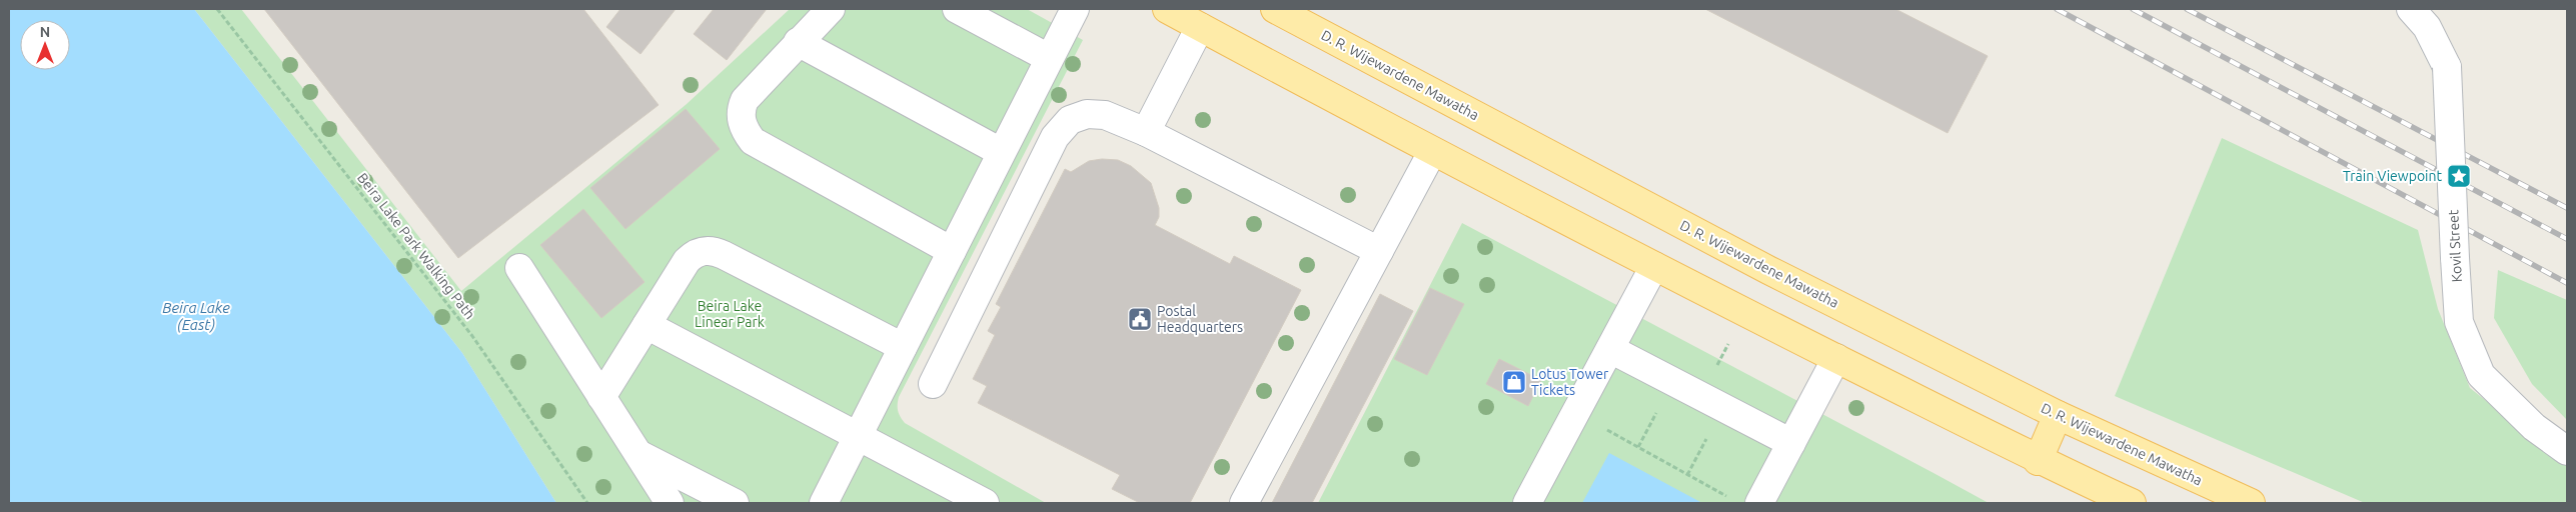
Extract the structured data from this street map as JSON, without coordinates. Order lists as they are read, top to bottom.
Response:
{
  "streets": {
    "main road": ["D. R. Wijewardene Mawatha"],
    "lane": ["Kovil Street"],
    "path": ["Beira Lake Park Walking Path"]
  },
  "water": ["Beira Lake (East)"],
  "parks": ["Beira Lake Linear Park"],
  "places": {
    "place": ["Train Viewpoint"],
    "public building": ["Postal Headquarters"],
    "shop": ["Lotus Tower Tickets"]
  },
  "north": "top"
}
